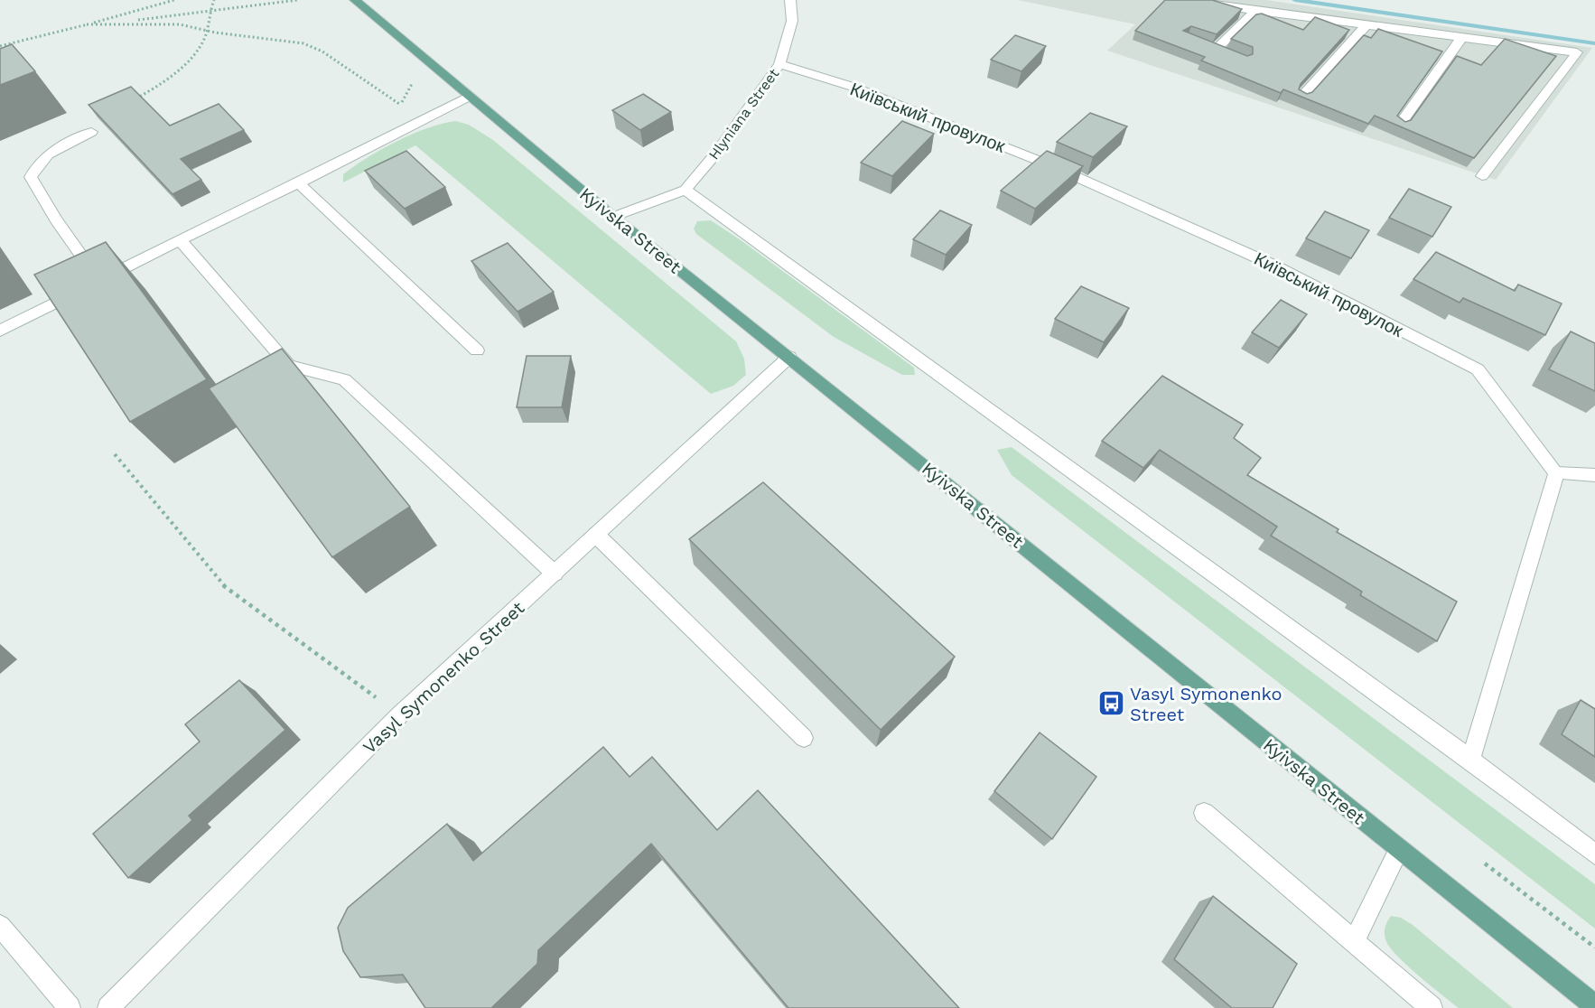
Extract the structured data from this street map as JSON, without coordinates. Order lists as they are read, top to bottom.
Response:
{
  "streets": {
    "main road": ["Kyivska Street"],
    "street": ["Hlyniana Street", "Київський провулок", "Vasyl Symonenko Street"]
  },
  "crossings": [
    ["Hlyniana Street", "Київський провулок"],
    ["Kyivska Street", "Vasyl Symonenko Street"]
  ],
  "places": {
    "bus stop": ["Vasyl Symonenko Street"]
  }
}
